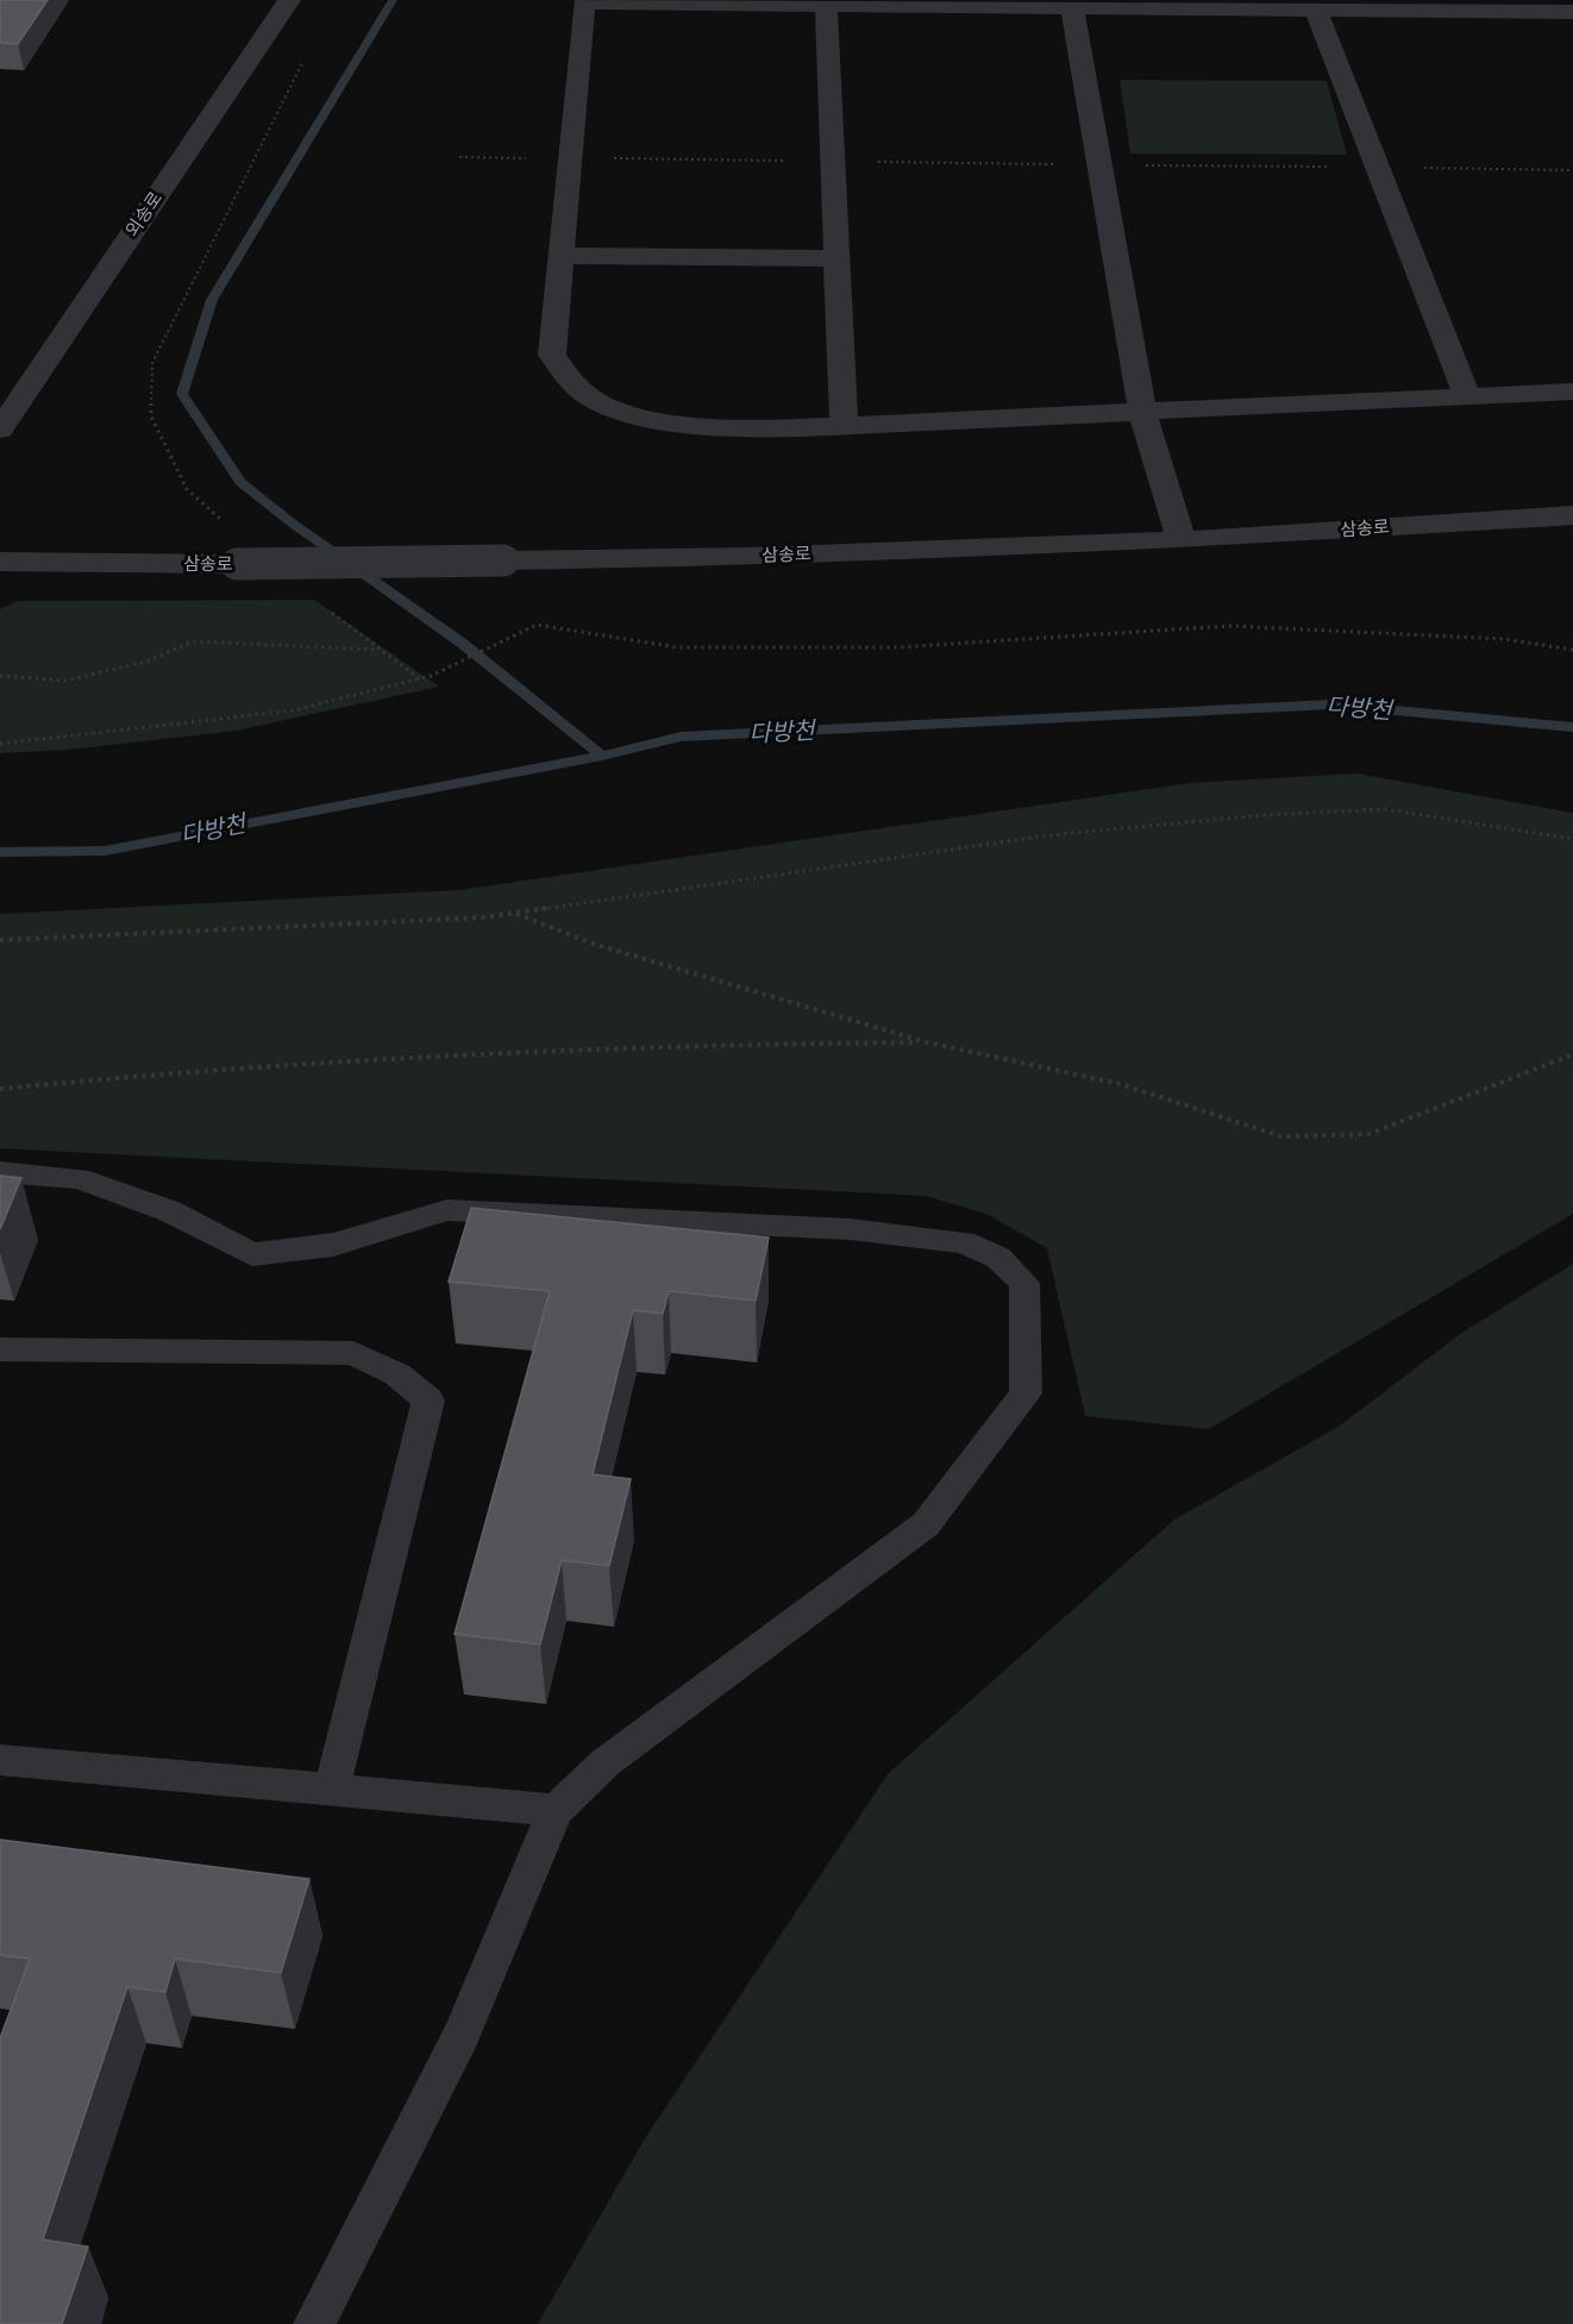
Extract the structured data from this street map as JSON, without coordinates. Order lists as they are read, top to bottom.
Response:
{
  "streets": {
    "street": ["외송로", "삼송로"]
  },
  "water": ["다방천"]
}
